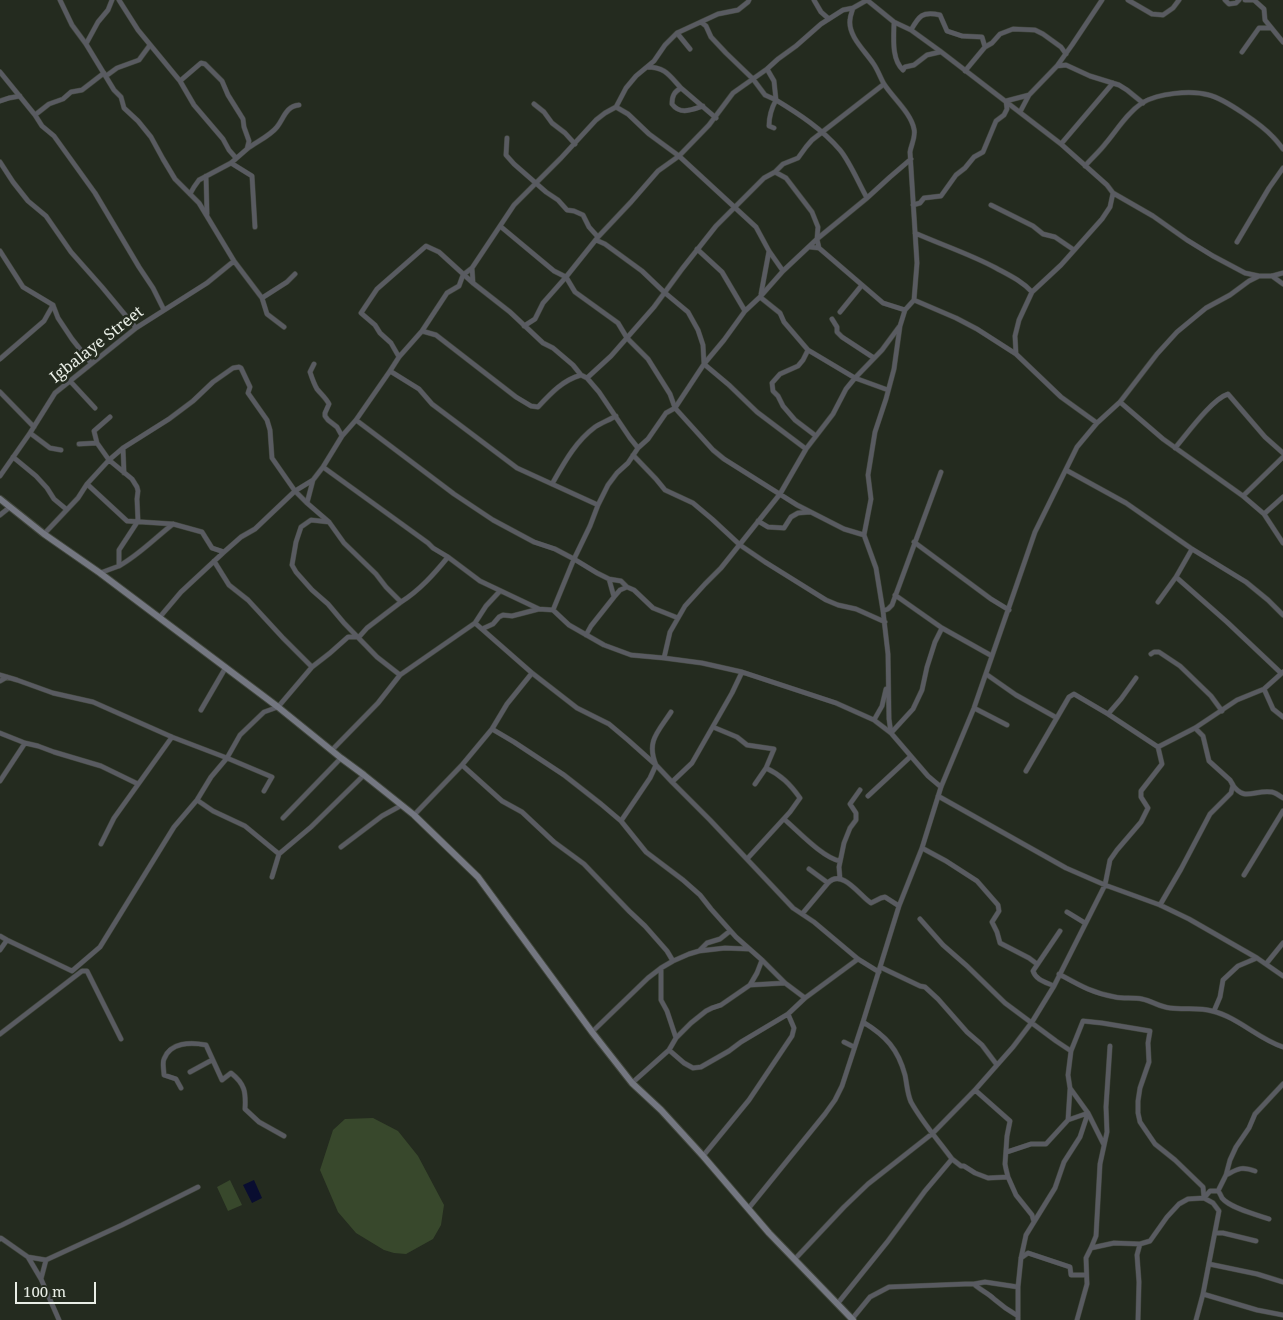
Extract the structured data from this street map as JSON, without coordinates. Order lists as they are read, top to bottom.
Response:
{
  "streets": {
    "street": ["Igbalaye Street"]
  },
  "scale_bar": "100 m"
}
